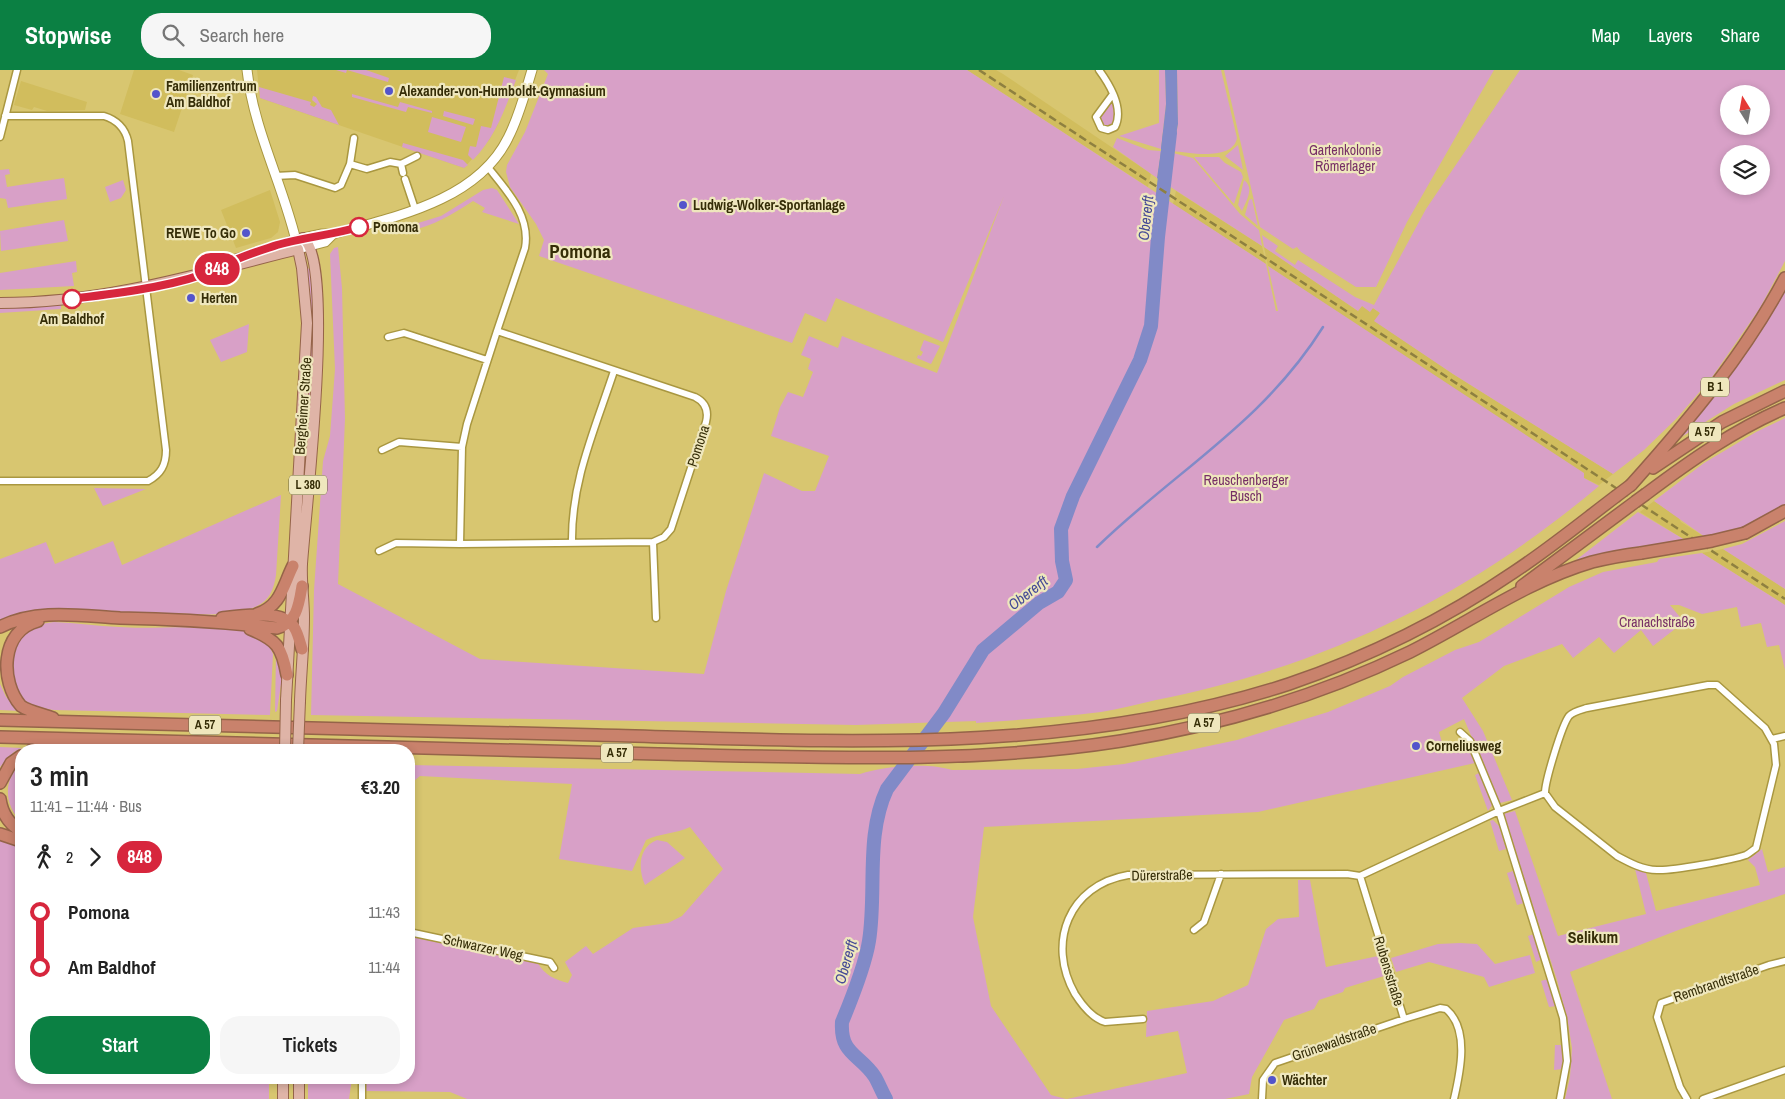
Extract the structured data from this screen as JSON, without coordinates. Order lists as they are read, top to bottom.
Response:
{
  "streets": {
    "highway": ["B 1", "A 57"],
    "main road": ["Bergheimer Straße", "L 380"],
    "street": [
      "Pomona",
      "Dürerstraße",
      "Schwarzer Weg",
      "Rubensstraße",
      "Rembrandtstraße",
      "Grünewaldstraße"
    ]
  },
  "crossings": [
    ["B 1", "A 57"],
    ["Dürerstraße", "Rubensstraße"],
    ["Rubensstraße", "Grünewaldstraße"]
  ],
  "districts": ["Pomona", "Selikum"],
  "water": ["Obererft"],
  "parks": ["Gartenkolonie Römerlager", "Reuschenberger Busch", "Cranachstraße"],
  "places": [
    "Alexander-von-Humboldt-Gymnasium",
    "Familienzentrum Am Baldhof",
    "Ludwig-Wolker-Sportanlage",
    "Pomona",
    "REWE To Go",
    "Herten",
    "Am Baldhof",
    "Corneliusweg",
    "Wächter"
  ],
  "lines": ["bus line 848"],
  "north": "top",
  "page": {
    "header": "Stopwise",
    "search": "Search here",
    "nav": ["Map", "Layers", "Share"],
    "on_map": "848",
    "heading": ["3 min", "11:41 – 11:44 · Bus", "€3.20"],
    "legs": ["2", "848"],
    "list": [
      {
        "name": "Pomona",
        "value": "11:43"
      },
      {
        "name": "Am Baldhof",
        "value": "11:44"
      }
    ],
    "buttons": ["Start", "Tickets"]
  }
}
